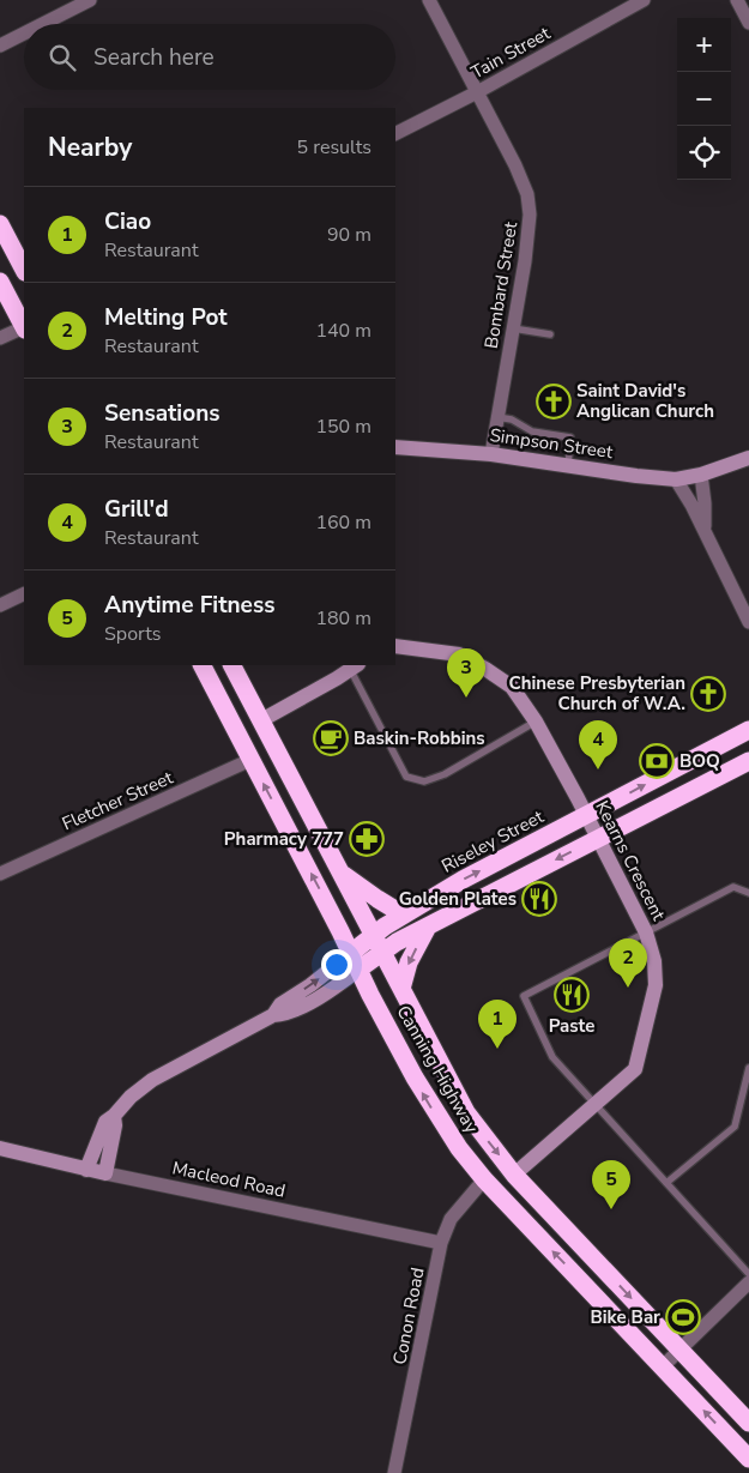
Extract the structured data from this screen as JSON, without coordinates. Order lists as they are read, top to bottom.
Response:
{
  "streets": {
    "highway": ["Riseley Street", "Canning Highway"],
    "street": [
      "Tain Street",
      "Bombard Street",
      "Simpson Street",
      "Fletcher Street",
      "Kearns Crescent",
      "Macleod Road",
      "Conon Road"
    ]
  },
  "crossings": [
    ["Tain Street", "Bombard Street"],
    ["Bombard Street", "Simpson Street"],
    ["Fletcher Street", "Canning Highway"],
    ["Riseley Street", "Kearns Crescent"],
    ["Riseley Street", "Canning Highway"],
    ["Riseley Street", "Macleod Road"],
    ["Kearns Crescent", "Canning Highway"],
    ["Canning Highway", "Conon Road"],
    ["Macleod Road", "Conon Road"]
  ],
  "places": {
    "church": ["Saint David's Anglican Church", "Chinese Presbyterian Church of W.A."],
    "cafe": ["Baskin-Robbins"],
    "bank": ["BOQ"],
    "pharmacy": ["Pharmacy 777"],
    "restaurant": ["Golden Plates", "Paste"],
    "sports": ["Bike Bar"]
  },
  "page": {
    "map_buttons": ["+", "−"],
    "search": "Search here",
    "heading": ["Nearby", "5 results"],
    "list": [
      {
        "mark": "1",
        "name": "Ciao",
        "note": "Restaurant",
        "value": "90 m"
      },
      {
        "mark": "2",
        "name": "Melting Pot",
        "note": "Restaurant",
        "value": "140 m"
      },
      {
        "mark": "3",
        "name": "Sensations",
        "note": "Restaurant",
        "value": "150 m"
      },
      {
        "mark": "4",
        "name": "Grill'd",
        "note": "Restaurant",
        "value": "160 m"
      },
      {
        "mark": "5",
        "name": "Anytime Fitness",
        "note": "Sports",
        "value": "180 m"
      }
    ],
    "pins": [
      "3",
      "4",
      "2",
      "1",
      "5"
    ]
  }
}
